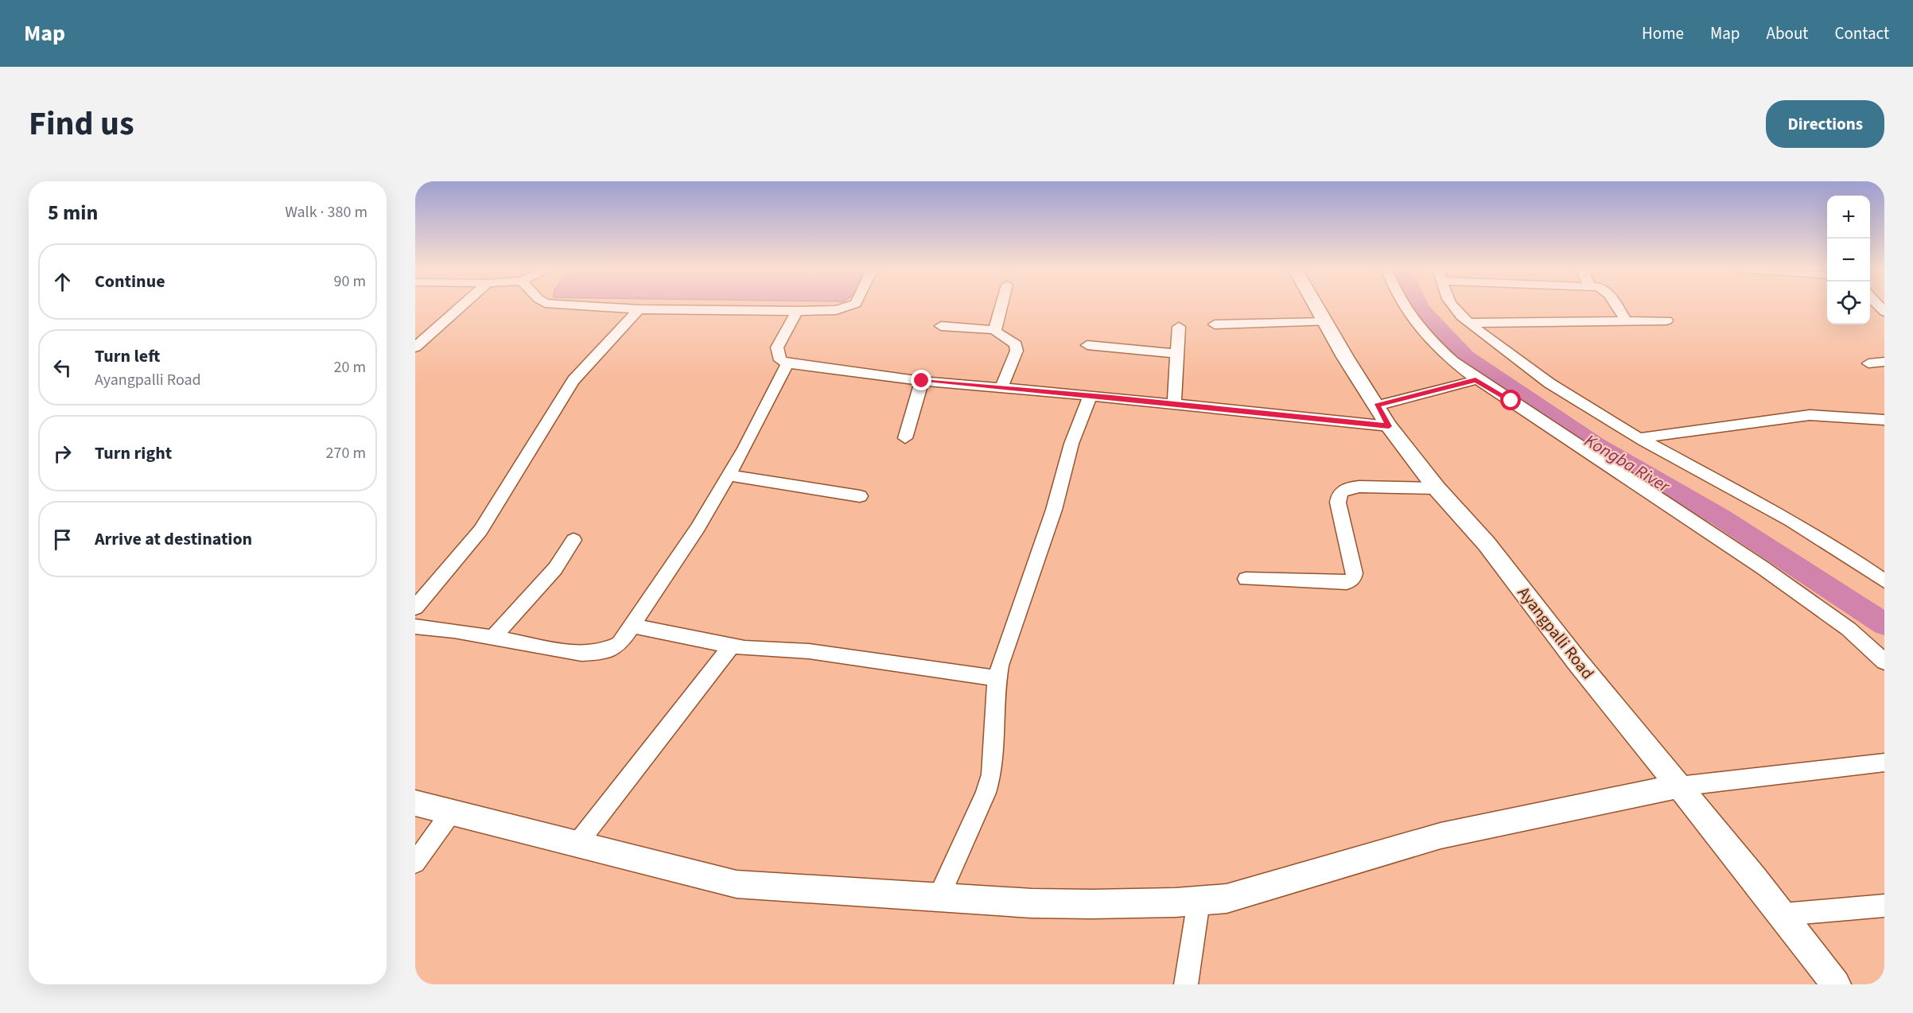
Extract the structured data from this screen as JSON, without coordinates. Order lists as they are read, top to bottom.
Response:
{
  "streets": {
    "street": ["Ayangpalli Road"]
  },
  "water": ["Kongba River"],
  "page": {
    "header": "Map",
    "nav": [
      "Home",
      "Map",
      "About",
      "Contact"
    ],
    "title": "Find us",
    "buttons": "Directions",
    "heading": ["5 min", "Walk · 380 m"],
    "map_buttons": ["+", "−"],
    "list": [
      ["Continue", "90 m"],
      ["Turn left", "Ayangpalli Road", "20 m"],
      ["Turn right", "270 m"],
      "Arrive at destination"
    ]
  }
}
